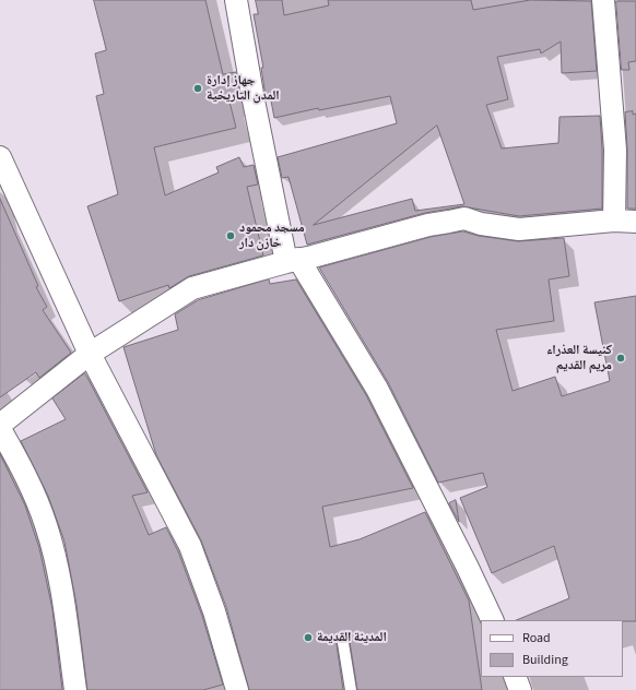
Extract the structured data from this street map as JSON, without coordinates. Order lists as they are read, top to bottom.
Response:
{
  "places": [
    "جهاز إدارة المدن التاريخية",
    "مسجد محمود خازن دار",
    "كنيسة العذراء مريم القديم",
    "المدينة القديمة"
  ],
  "legend": ["Road", "Building"]
}
